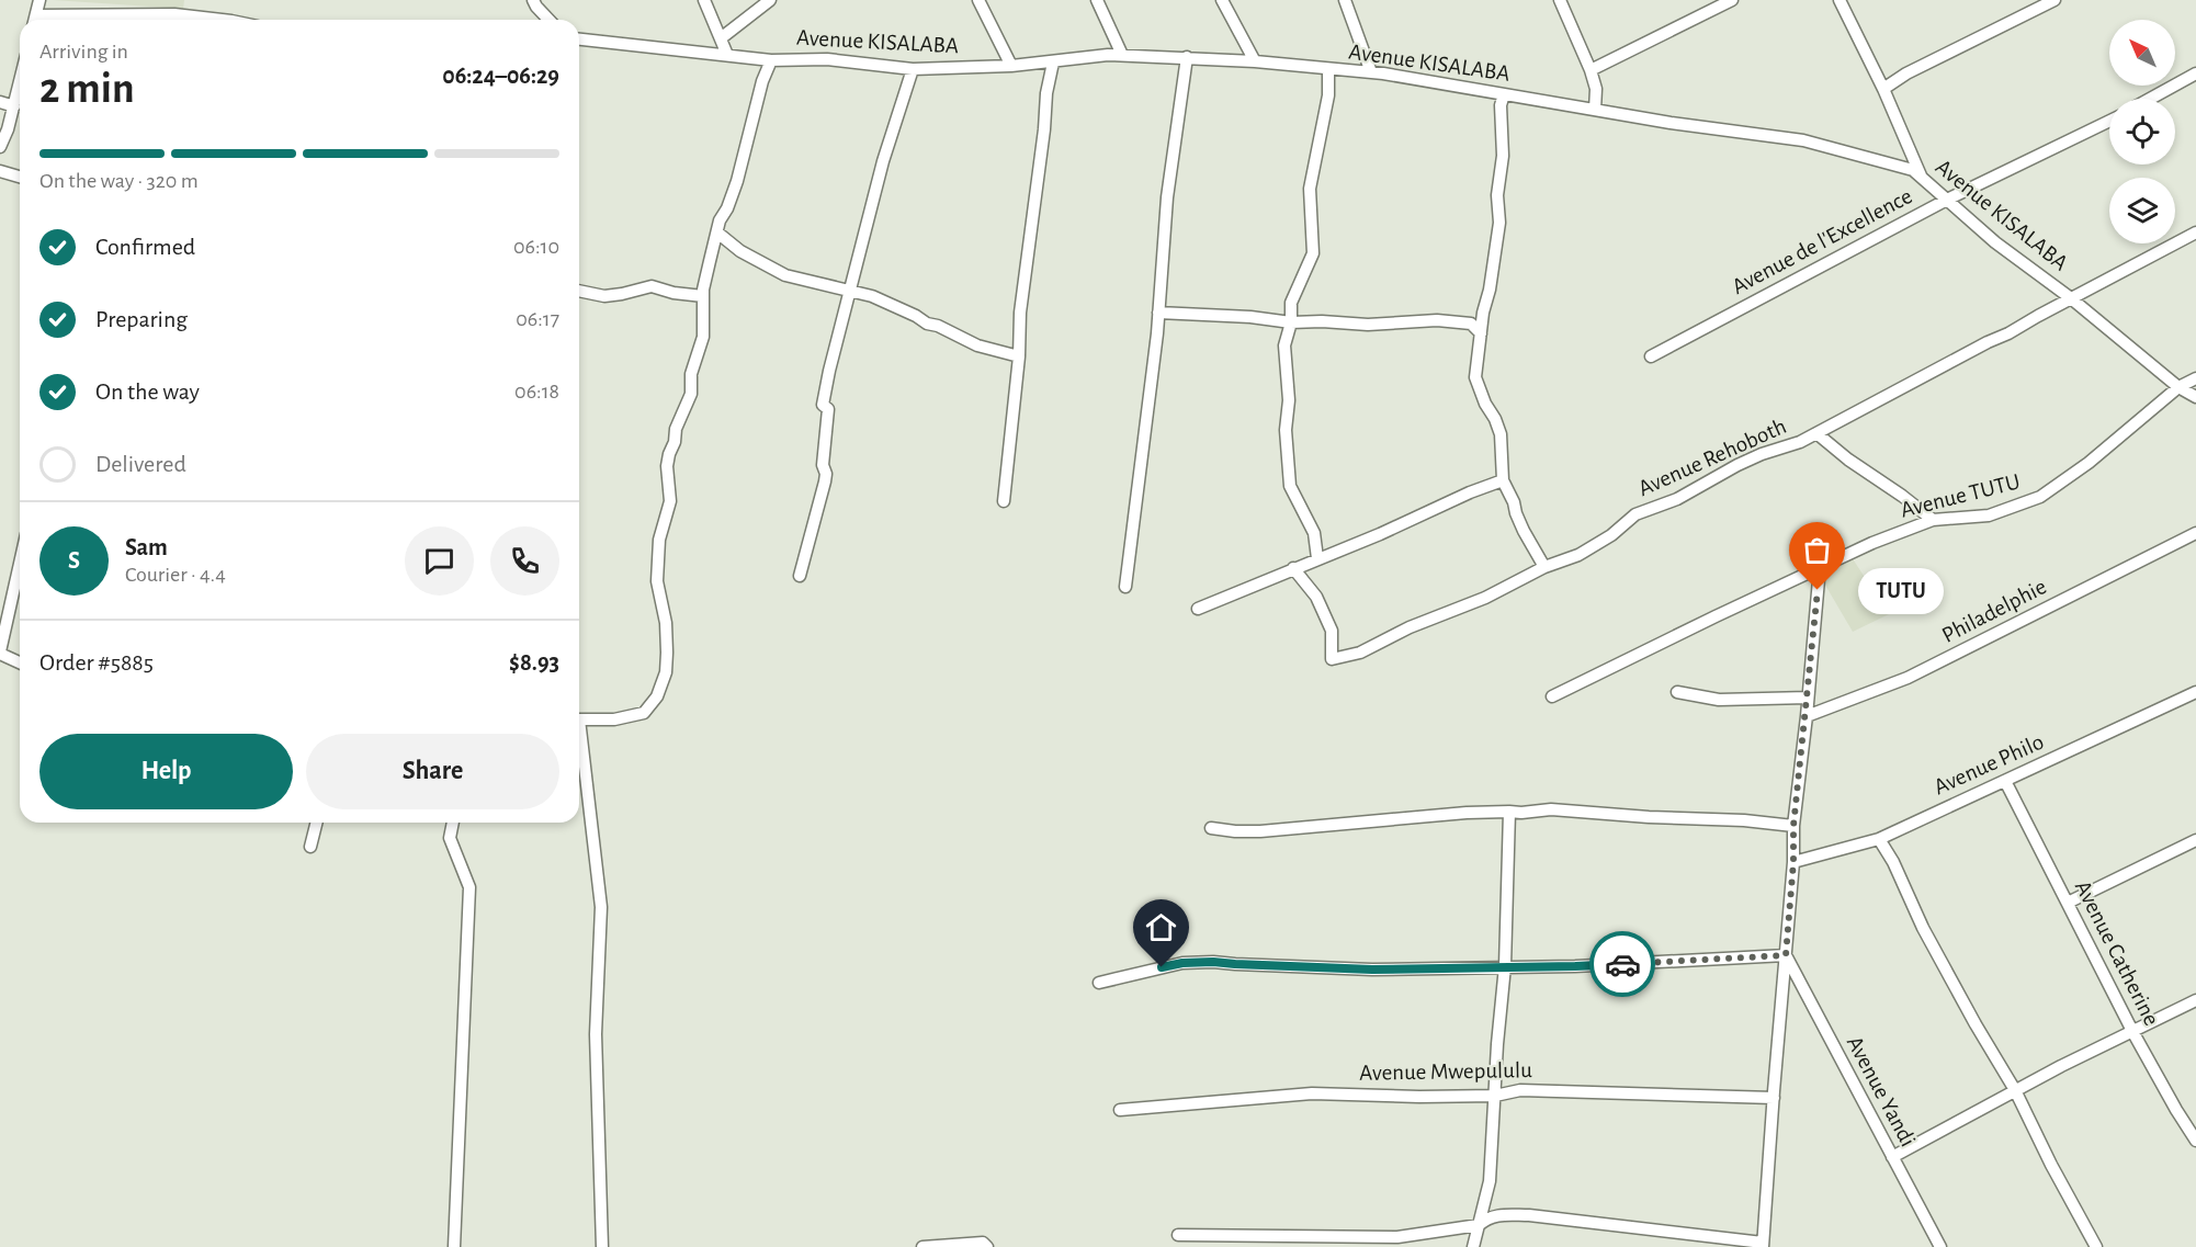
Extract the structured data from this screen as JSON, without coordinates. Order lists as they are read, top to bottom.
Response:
{
  "streets": {
    "street": [
      "Avenue KISALABA",
      "Avenue de l'Excellence",
      "Avenue Rehoboth",
      "Avenue TUTU",
      "Philadelphie",
      "Avenue Philo",
      "Avenue Catherine",
      "Avenue Mwepululu",
      "Avenue Yandi"
    ]
  },
  "crossings": [
    ["Avenue KISALABA", "Avenue de l'Excellence"],
    ["Avenue KISALABA", "Avenue Rehoboth"],
    ["Avenue KISALABA", "Avenue TUTU"],
    ["Avenue Philo", "Avenue Catherine"]
  ],
  "places": ["TUTU"],
  "north": "top left",
  "page": {
    "heading": ["2 min", "Arriving in", "06:24–06:29"],
    "panel": [
      "Sam",
      "Courier · 4.4",
      "Order #5885",
      "$8.93"
    ],
    "bar": "On the way · 320 m",
    "list": [
      ["Confirmed", "06:10"],
      ["Preparing", "06:17"],
      ["On the way", "06:18"],
      "Delivered"
    ],
    "round": "S",
    "bubble": "TUTU",
    "buttons": ["Help", "Share"]
  }
}
